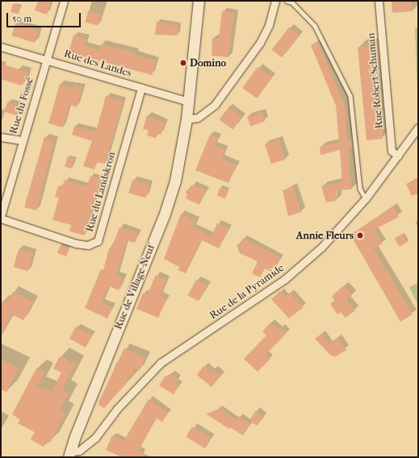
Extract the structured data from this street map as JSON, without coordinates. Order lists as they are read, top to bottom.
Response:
{
  "streets": {
    "street": [
      "Rue des Landes",
      "Rue Robert Schuman",
      "Rue du Fossé",
      "Rue du Landskron",
      "Rue de Village-Neuf",
      "Rue de la Pyramide"
    ]
  },
  "crossings": [
    ["Rue des Landes", "Rue du Fossé"],
    ["Rue des Landes", "Rue du Landskron"],
    ["Rue des Landes", "Rue de Village-Neuf"],
    ["Rue Robert Schuman", "Rue de la Pyramide"],
    ["Rue de Village-Neuf", "Rue de la Pyramide"]
  ],
  "places": ["Domino", "Annie Fleurs"],
  "scale_bar": "50 m"
}
